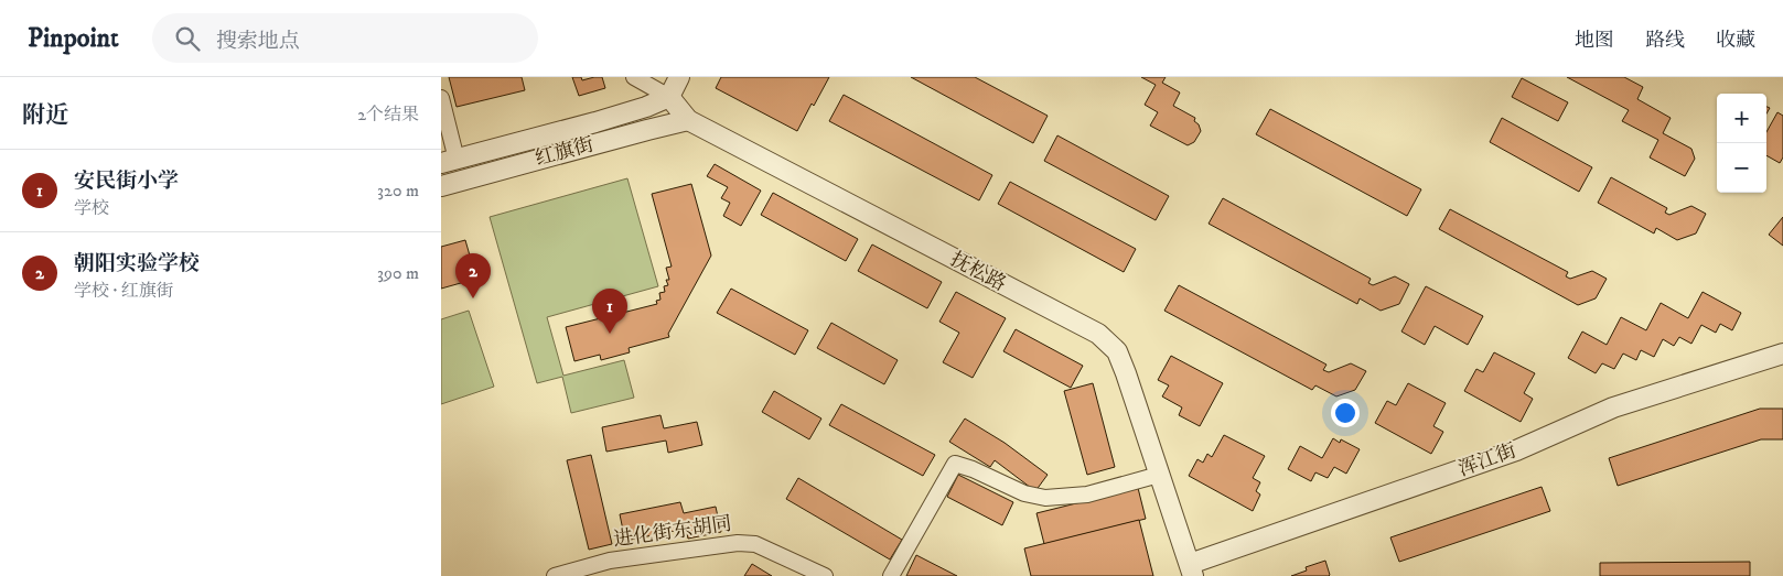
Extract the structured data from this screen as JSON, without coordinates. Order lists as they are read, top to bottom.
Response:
{
  "streets": {
    "street": [
      "红旗街",
      "抚松路",
      "浑江街",
      "进化街东胡同"
    ]
  },
  "crossings": [
    ["红旗街", "抚松路"],
    ["抚松路", "浑江街"]
  ],
  "page": {
    "header": "Pinpoint",
    "search": "搜索地点",
    "nav": ["地图", "路线", "收藏"],
    "heading": ["附近", "2个结果"],
    "map_buttons": ["+", "−"],
    "list": [
      {
        "mark": "1",
        "name": "安民街小学",
        "note": "学校",
        "value": "320 m"
      },
      {
        "mark": "2",
        "name": "朝阳实验学校",
        "note": "学校 · 红旗街",
        "value": "390 m"
      }
    ],
    "pins": ["2", "1"]
  }
}
